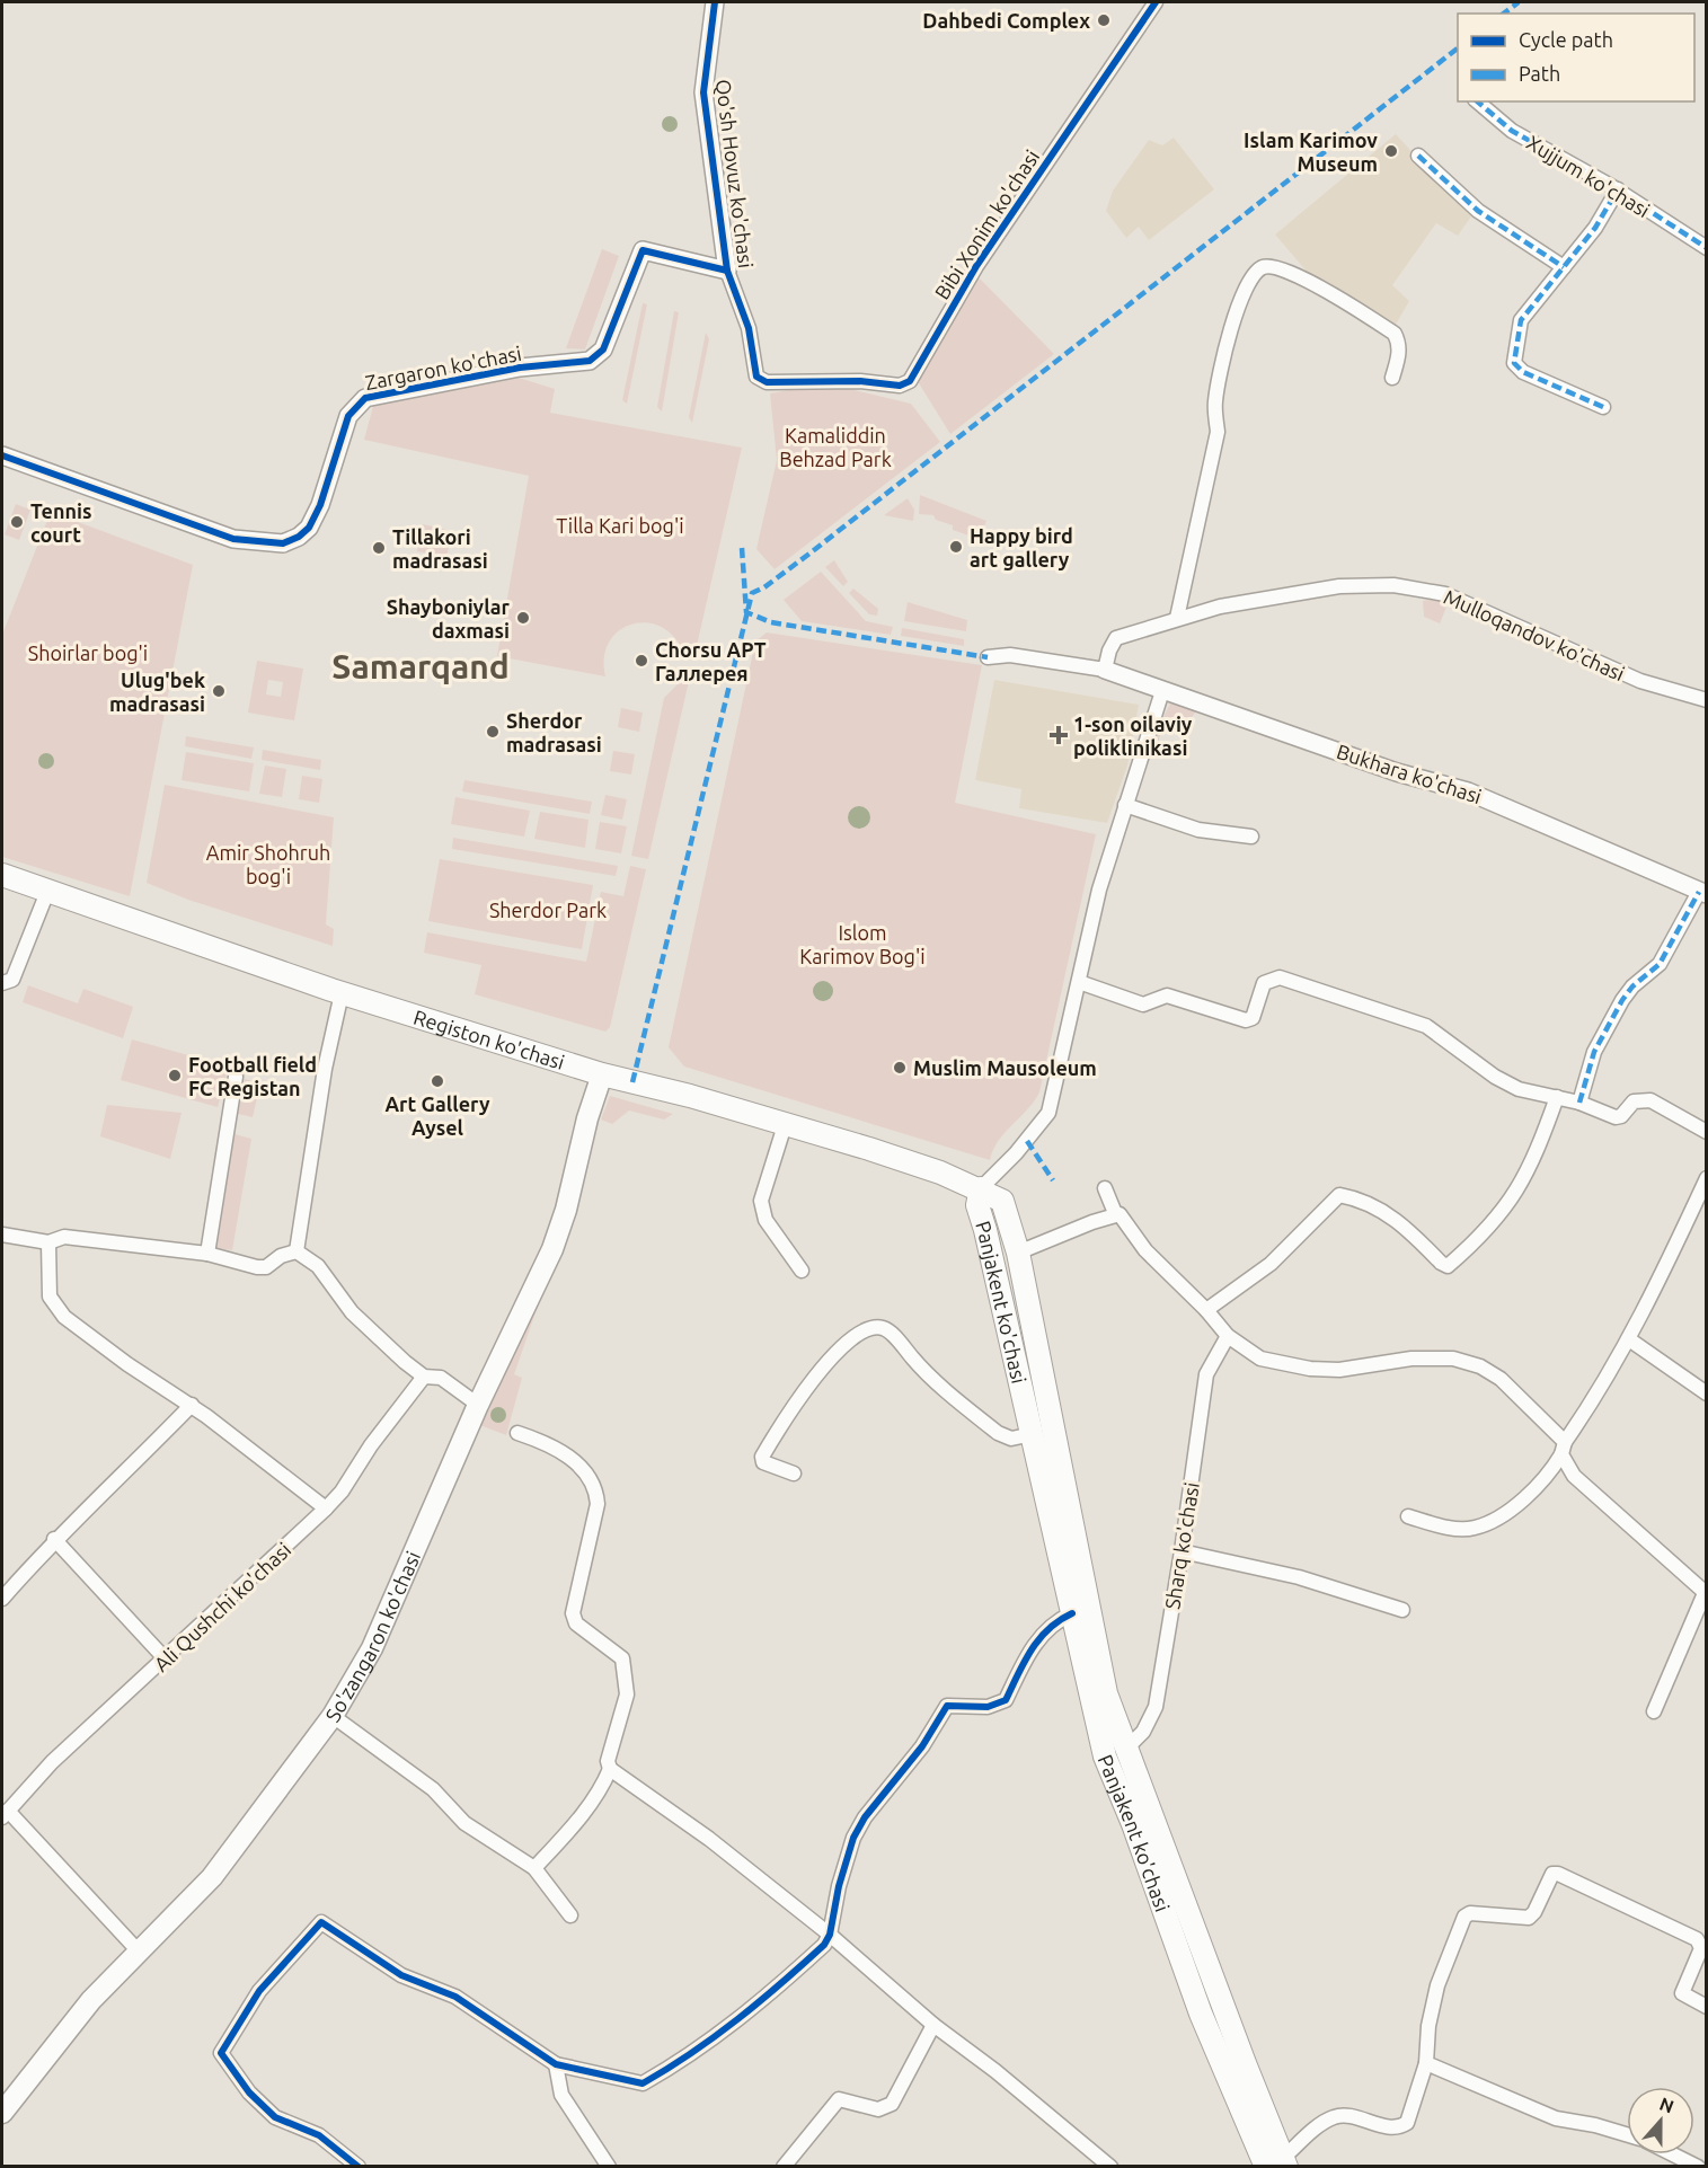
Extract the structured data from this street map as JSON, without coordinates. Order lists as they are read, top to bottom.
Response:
{
  "streets": {
    "main road": ["Registon ko'chasi", "Panjakent ko'chasi", "So'zangaron ko'chasi"],
    "street": [
      "Qo'sh Hovuz ko'chasi",
      "Xujjum ko'chasi",
      "Bibi Xonim ko'chasi",
      "Zargaron ko'chasi",
      "Mulloqandov ko'chasi",
      "Bukhara ko'chasi",
      "Sharq ko'chasi",
      "Ali Qushchi ko'chasi"
    ]
  },
  "crossings": [
    ["Qo'sh Hovuz ko'chasi", "Bibi Xonim ko'chasi"],
    ["Qo'sh Hovuz ko'chasi", "Zargaron ko'chasi"],
    ["Mulloqandov ko'chasi", "Bukhara ko'chasi"],
    ["Registon ko'chasi", "Panjakent ko'chasi"],
    ["Registon ko'chasi", "So'zangaron ko'chasi"],
    ["Panjakent ko'chasi", "Sharq ko'chasi"]
  ],
  "districts": ["Samarqand"],
  "parks": [
    "Kamaliddin Behzad Park",
    "Tilla Kari bog'i",
    "Shoirlar bog'i",
    "Amir Shohruh bog'i",
    "Sherdor Park",
    "Islom Karimov Bog'i"
  ],
  "places": {
    "other": [
      "Dahbedi Complex",
      "Islam Karimov Museum",
      "Tennis court",
      "Happy bird art gallery",
      "Tillаkori madrasasi",
      "Shayboniylar daxmasi",
      "Chorsu АРТ Галлерея",
      "Ulug'bek mаdrаsasi",
      "Sherdor madrasasi",
      "Muslim Mausoleum",
      "Football field FC Registan",
      "Art Gallery Aysel"
    ],
    "health": ["1-son oilaviy poliklinikasi"]
  },
  "legend": ["Cycle path", "Path"],
  "north": "top"
}
